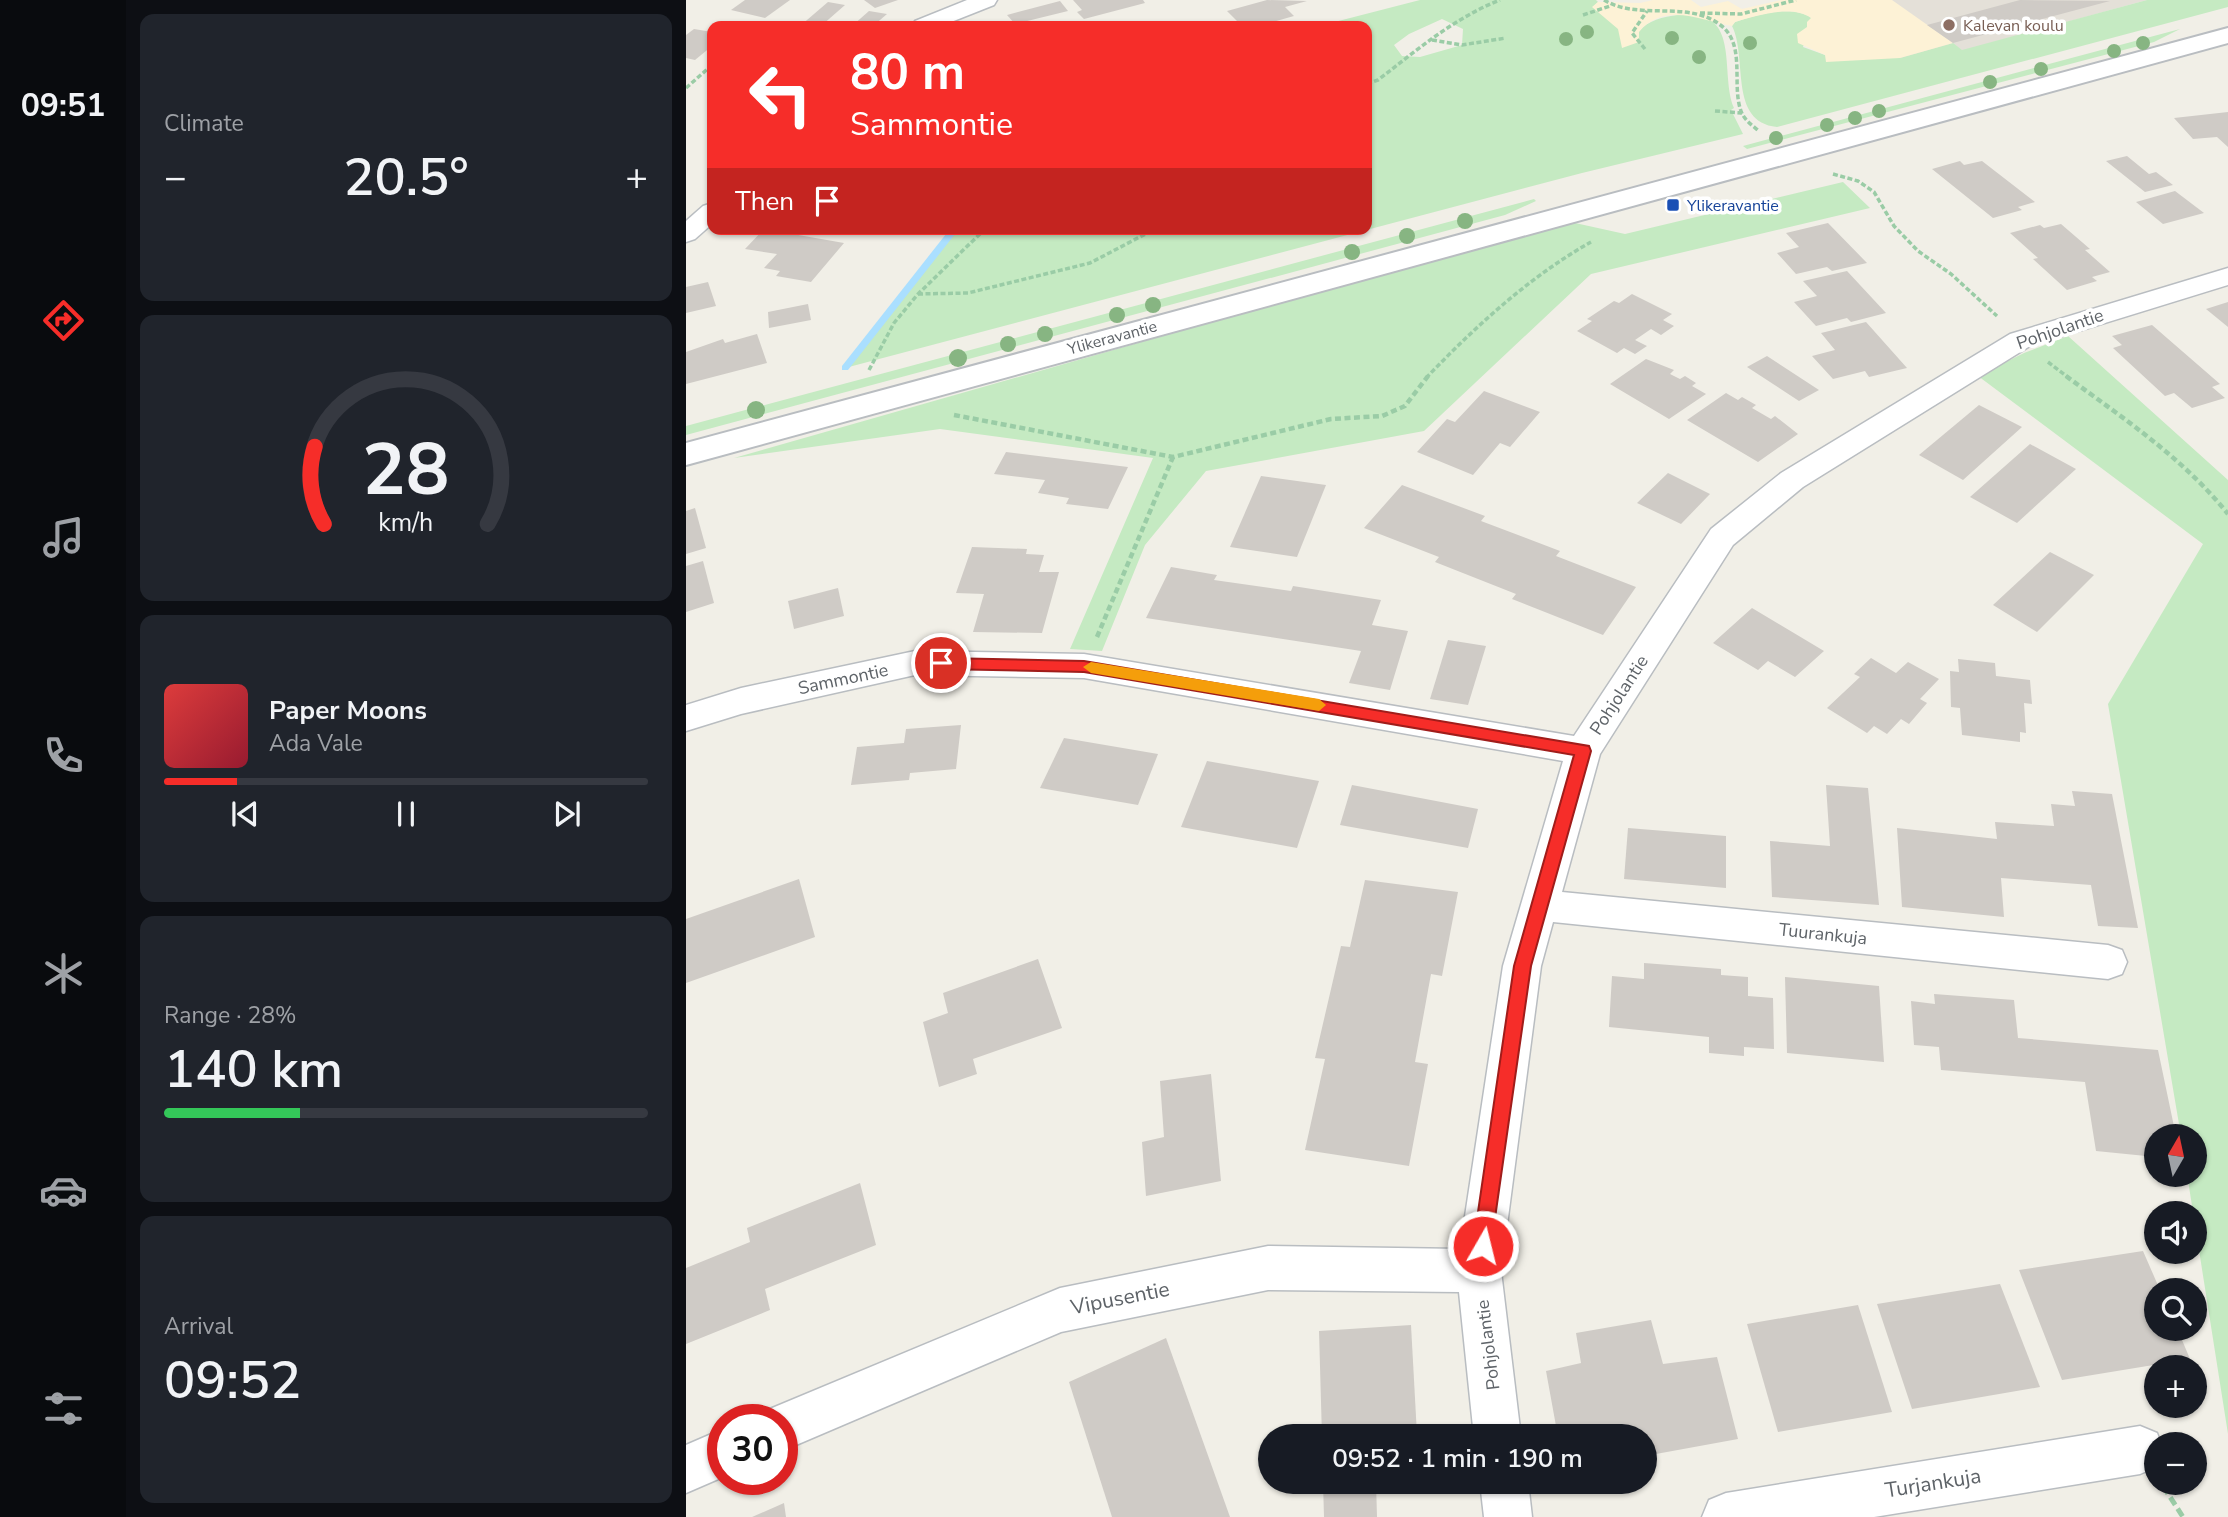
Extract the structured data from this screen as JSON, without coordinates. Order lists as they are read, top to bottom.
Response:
{
  "streets": {
    "street": [
      "Pohjolantie",
      "Ylikeravantie",
      "Sammontie",
      "Tuurankuja",
      "Vipusentie",
      "Turjankuja"
    ]
  },
  "crossings": [
    ["Pohjolantie", "Sammontie"],
    ["Pohjolantie", "Tuurankuja"],
    ["Pohjolantie", "Vipusentie"]
  ],
  "places": {
    "other": ["Kalevan koulu"],
    "transit": ["Ylikeravantie"]
  },
  "north": "top",
  "page": {
    "tabs": "09:51",
    "tile": [
      "Climate",
      ["Range · 28%", "140 km"],
      ["Arrival", "09:52"]
    ],
    "turn": ["80 m", "Sammontie"],
    "heat": ["−", "20.5°", "+"],
    "then": "Then",
    "song": ["Paper Moons", "Ada Vale"],
    "map_buttons": ["+", "−"],
    "limit": "30",
    "trip": "09:52 · 1 min · 190 m",
    "gauge": ["28", "km/h"]
  }
}
